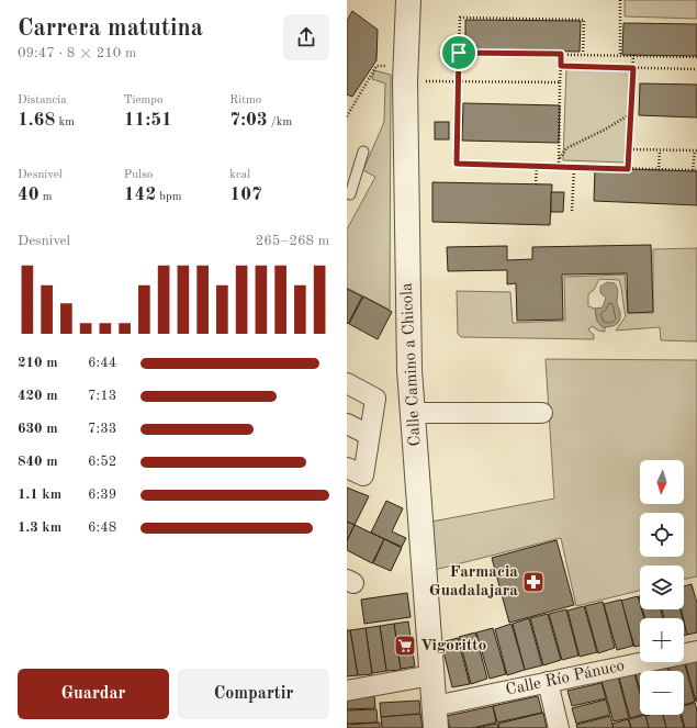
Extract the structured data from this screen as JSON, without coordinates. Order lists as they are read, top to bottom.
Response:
{
  "streets": {
    "street": ["Calle Camino a Chicola", "Calle Río Pánuco"]
  },
  "crossings": [
    ["Calle Camino a Chicola", "Calle Río Pánuco"]
  ],
  "places": {
    "pharmacy": ["Farmacia Guadalajara"],
    "supermarket": ["Vigoritto"]
  },
  "north": "bottom",
  "page": {
    "heading": ["Carrera matutina", "09:47 · 8 × 210 m"],
    "stats": [
      ["Distancia", "1.68 km"],
      ["Tiempo", "11:51"],
      ["Ritmo", "7:03 /km"],
      ["Desnivel", "40 m"],
      ["Pulso", "142 bpm"],
      ["kcal", "107"]
    ],
    "chart": ["Desnivel", "265–268 m"],
    "list": [
      {
        "name": "210 m",
        "note": "6:44"
      },
      {
        "name": "420 m",
        "note": "7:13"
      },
      {
        "name": "630 m",
        "note": "7:33"
      },
      {
        "name": "840 m",
        "note": "6:52"
      },
      {
        "name": "1.1 km",
        "note": "6:39"
      },
      {
        "name": "1.3 km",
        "note": "6:48"
      }
    ],
    "map_buttons": ["+", "−"],
    "buttons": ["Guardar", "Compartir"]
  }
}
